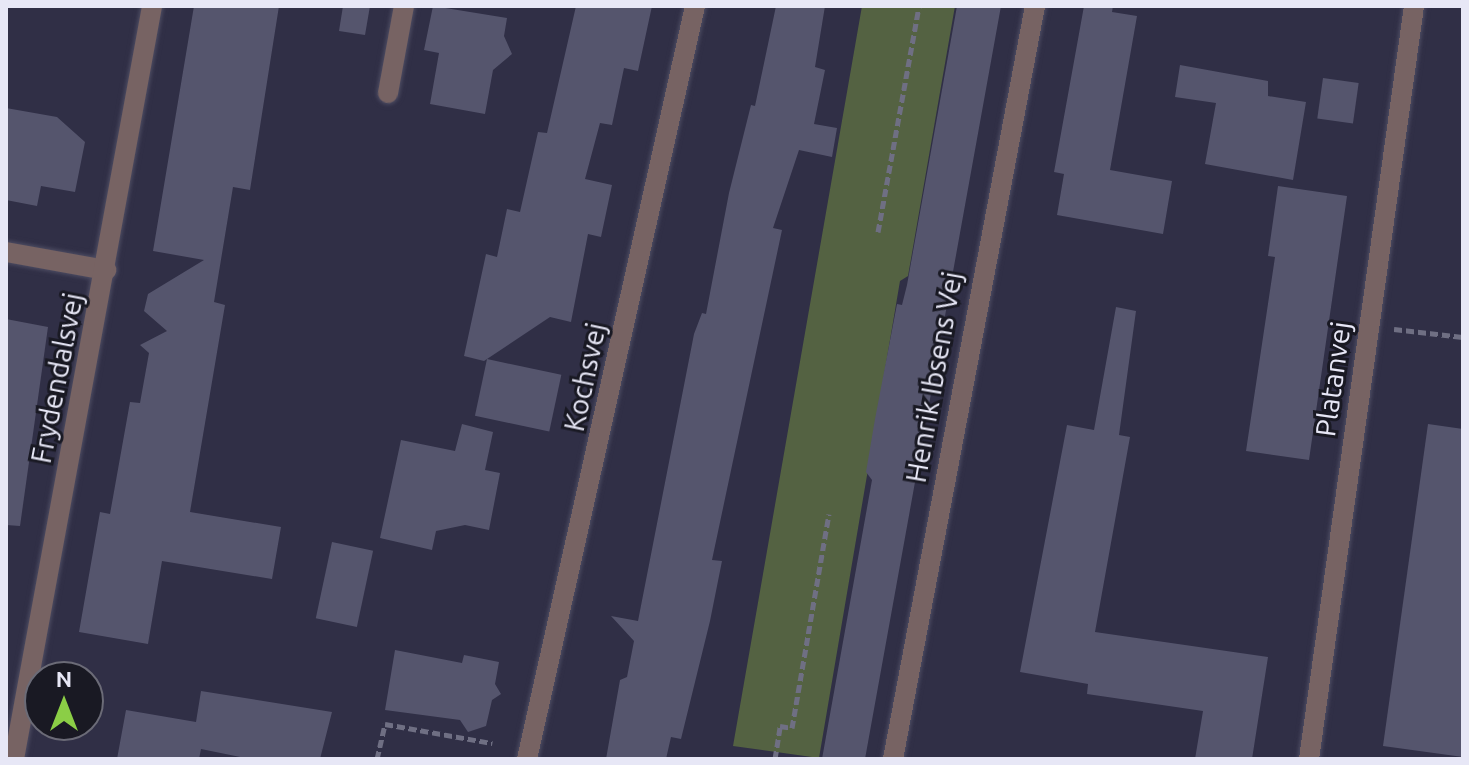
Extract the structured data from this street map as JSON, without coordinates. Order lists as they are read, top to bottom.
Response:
{
  "streets": {
    "street": [
      "Kochsvej",
      "Henrik Ibsens Vej",
      "Frydendalsvej",
      "Platanvej"
    ]
  },
  "north": "top"
}
